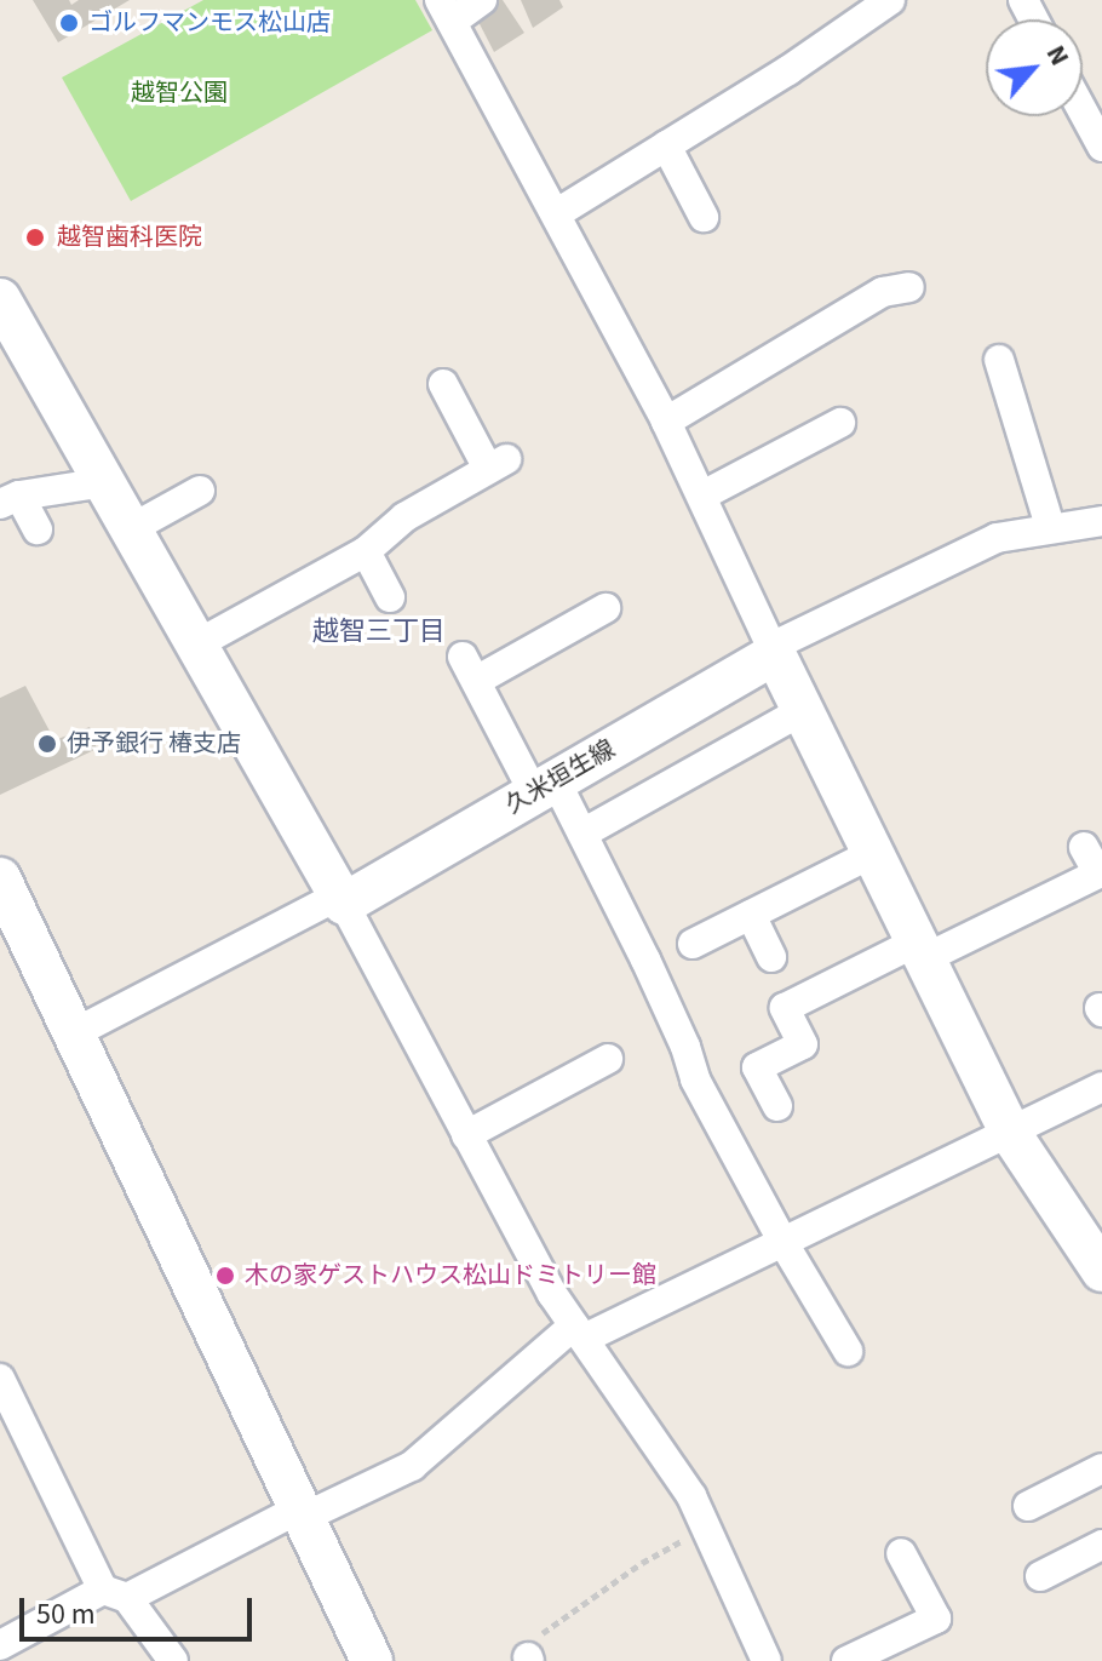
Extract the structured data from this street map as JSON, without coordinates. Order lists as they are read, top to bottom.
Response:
{
  "streets": {
    "main road": ["久米垣生線"]
  },
  "districts": ["越智三丁目"],
  "parks": ["越智公園"],
  "places": [
    "ゴルフマンモス松山店",
    "越智歯科医院",
    "伊予銀行 椿支店",
    "木の家ゲストハウス松山ドミトリー館"
  ],
  "scale_bar": "50 m",
  "north": "top right"
}
